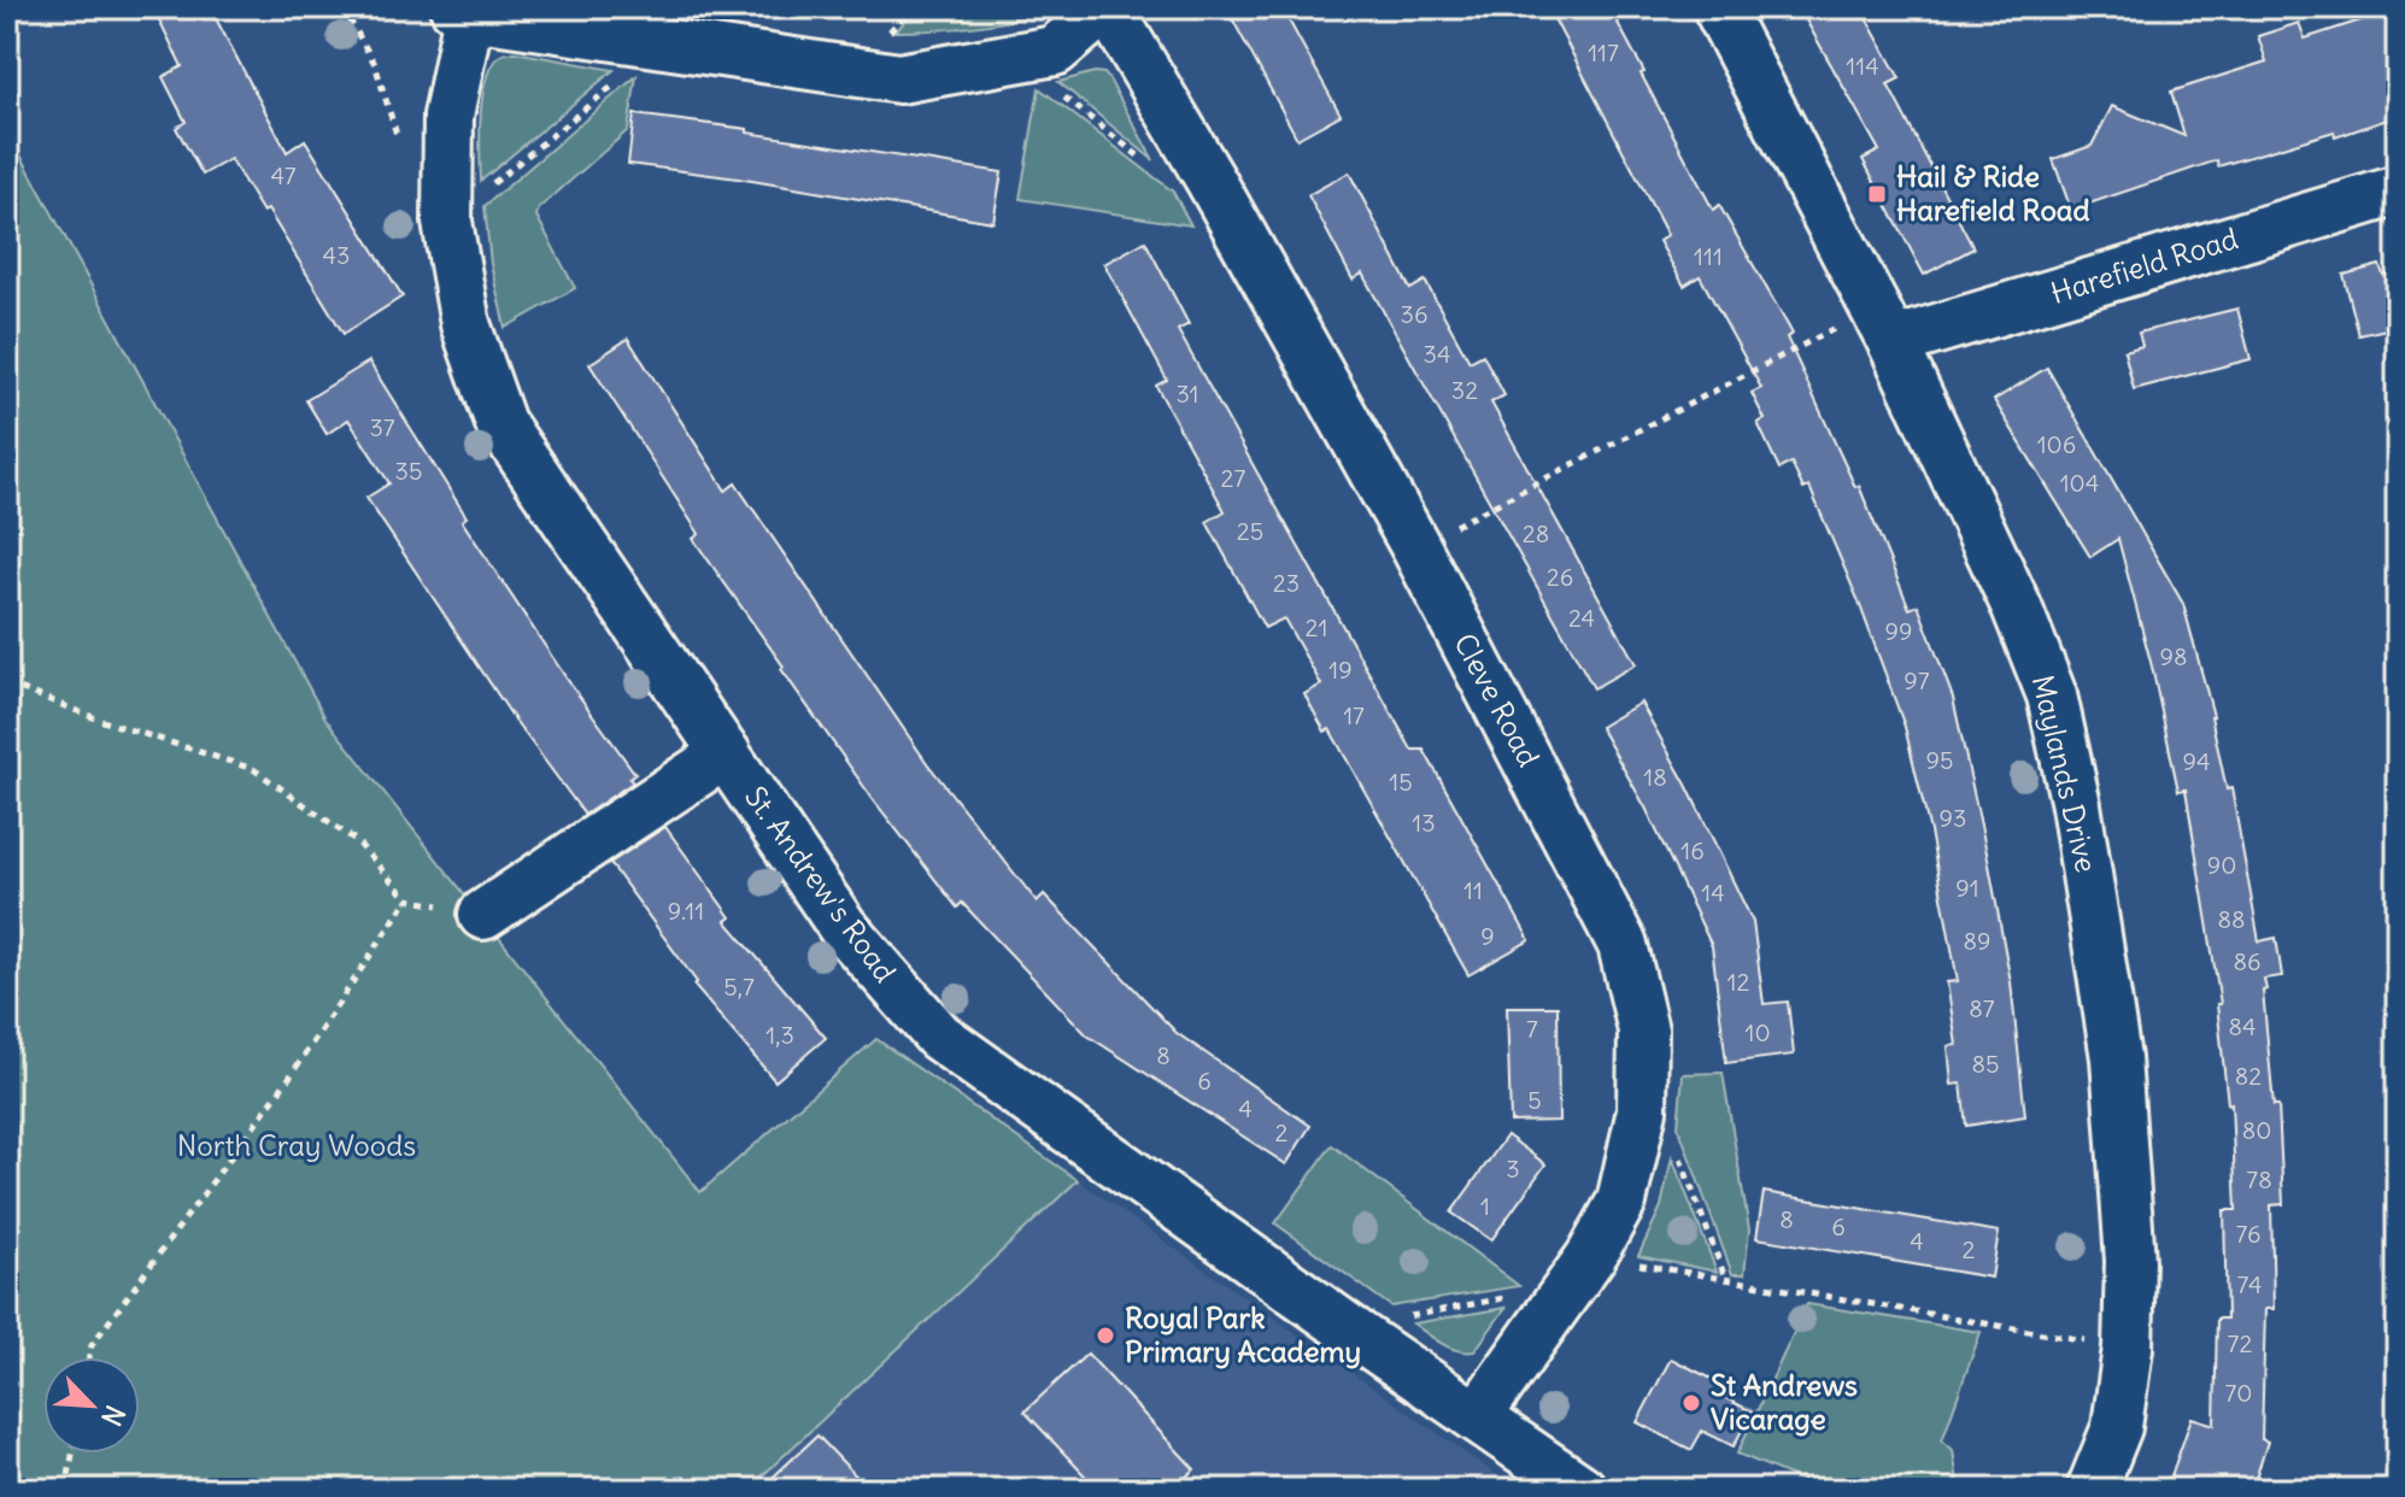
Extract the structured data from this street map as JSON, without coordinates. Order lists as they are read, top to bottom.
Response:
{
  "streets": {
    "street": [
      "Harefield Road",
      "Cleve Road",
      "Maylands Drive",
      "St. Andrew's Road"
    ]
  },
  "crossings": [
    ["Harefield Road", "Maylands Drive"],
    ["Cleve Road", "St. Andrew's Road"]
  ],
  "parks": ["North Cray Woods"],
  "places": {
    "transit": ["Hail & Ride Harefield Road"],
    "other": ["Royal Park Primary Academy", "St Andrews Vicarage"]
  },
  "house_numbers": [
    "117",
    "114",
    "47",
    "43",
    "111",
    "36",
    "34",
    "32",
    "31",
    "37",
    "106",
    "35",
    "27",
    "104",
    "25",
    "28",
    "26",
    "23",
    "24",
    "21",
    "99",
    "98",
    "19",
    "97",
    "17",
    "95",
    "94",
    "18",
    "15",
    "93",
    "13",
    "16",
    "90",
    "91",
    "11",
    "14",
    "9.11",
    "88",
    "9",
    "89",
    "86",
    "12",
    "5,7",
    "87",
    "84",
    "7",
    "10",
    "1,3",
    "8",
    "85",
    "82",
    "6",
    "5",
    "4",
    "80",
    "2",
    "3",
    "78",
    "1",
    "8",
    "6",
    "76",
    "4",
    "2",
    "74",
    "72",
    "70"
  ],
  "north": "bottom right"
}
